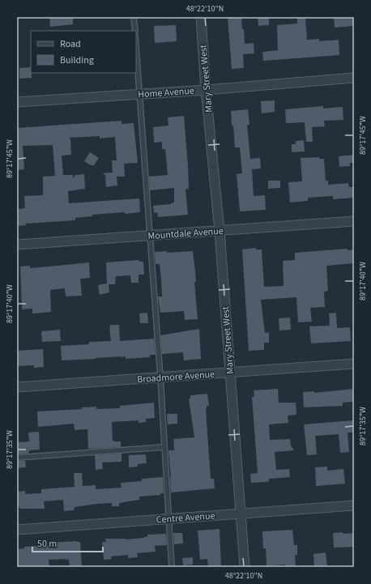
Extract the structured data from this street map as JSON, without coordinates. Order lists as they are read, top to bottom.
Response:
{
  "streets": {
    "street": [
      "Mary Street West",
      "Home Avenue",
      "Mountdale Avenue",
      "Broadmore Avenue",
      "Centre Avenue"
    ]
  },
  "crossings": [
    ["Mary Street West", "Home Avenue"],
    ["Mary Street West", "Mountdale Avenue"],
    ["Mary Street West", "Broadmore Avenue"],
    ["Mary Street West", "Centre Avenue"]
  ],
  "legend": ["Road", "Building"],
  "scale_bar": "50 m",
  "coordinates": [
    "48°22'10\"N",
    "89°17'45\"W",
    "89°17'40\"W",
    "89°17'35\"W"
  ]
}
